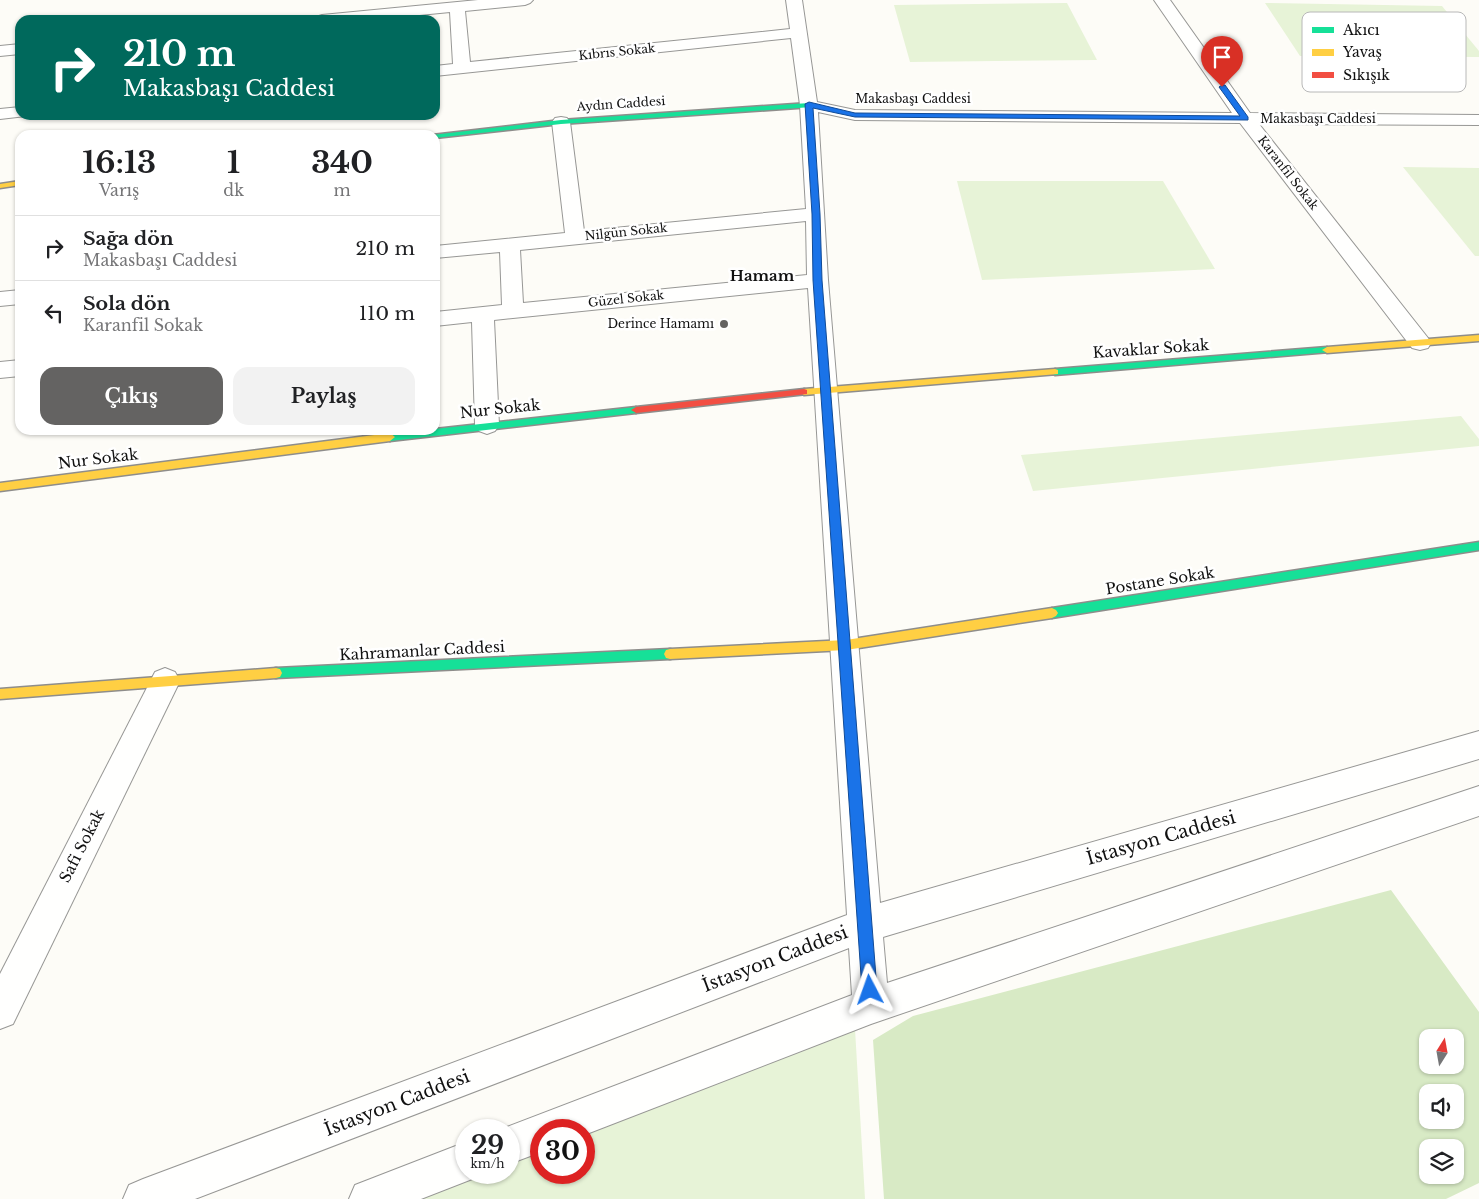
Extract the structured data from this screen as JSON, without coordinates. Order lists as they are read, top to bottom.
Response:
{
  "streets": {
    "street": [
      "Kıbrıs Sokak",
      "Makasbaşı Caddesi",
      "Aydın Caddesi",
      "Karanfil Sokak",
      "Nilgün Sokak",
      "Güzel Sokak",
      "Kavaklar Sokak",
      "Nur Sokak",
      "Postane Sokak",
      "Kahramanlar Caddesi",
      "İstasyon Caddesi",
      "Safi Sokak"
    ]
  },
  "crossings": [
    ["Makasbaşı Caddesi", "Aydın Caddesi"],
    ["Makasbaşı Caddesi", "Karanfil Sokak"],
    ["Karanfil Sokak", "Kavaklar Sokak"],
    ["Kavaklar Sokak", "Nur Sokak"],
    ["Postane Sokak", "Kahramanlar Caddesi"],
    ["Kahramanlar Caddesi", "Safi Sokak"]
  ],
  "districts": ["Hamam"],
  "places": ["Derince Hamamı"],
  "legend": ["Akıcı", "Yavaş", "Sıkışık"],
  "north": "top",
  "page": {
    "turn": ["210 m", "Makasbaşı Caddesi"],
    "eta": [
      "16:13",
      "Varış",
      "1",
      "dk",
      "340",
      "m"
    ],
    "list": [
      {
        "name": "Sağa dön",
        "note": "Makasbaşı Caddesi",
        "value": "210 m"
      },
      {
        "name": "Sola dön",
        "note": "Karanfil Sokak",
        "value": "110 m"
      }
    ],
    "buttons": ["Çıkış", "Paylaş"],
    "speed": "29 km/h",
    "limit": "30"
  }
}
